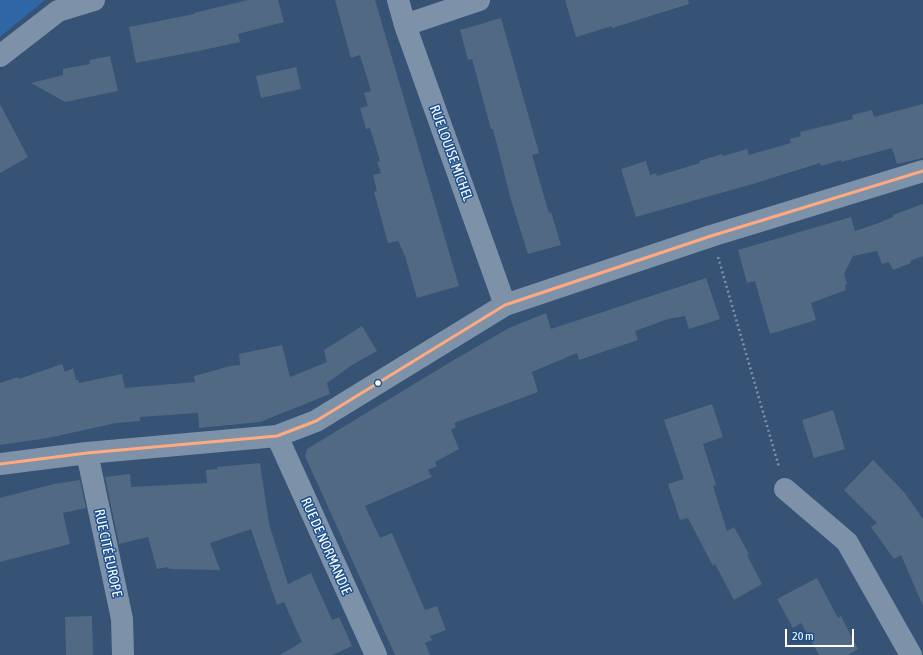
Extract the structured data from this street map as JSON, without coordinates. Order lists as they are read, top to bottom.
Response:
{
  "streets": {
    "street": ["RUE LOUISE MICHEL", "RUE DE NORMANDIE", "RUE CITÉ EUROPE"]
  },
  "scale_bar": "20 m"
}
